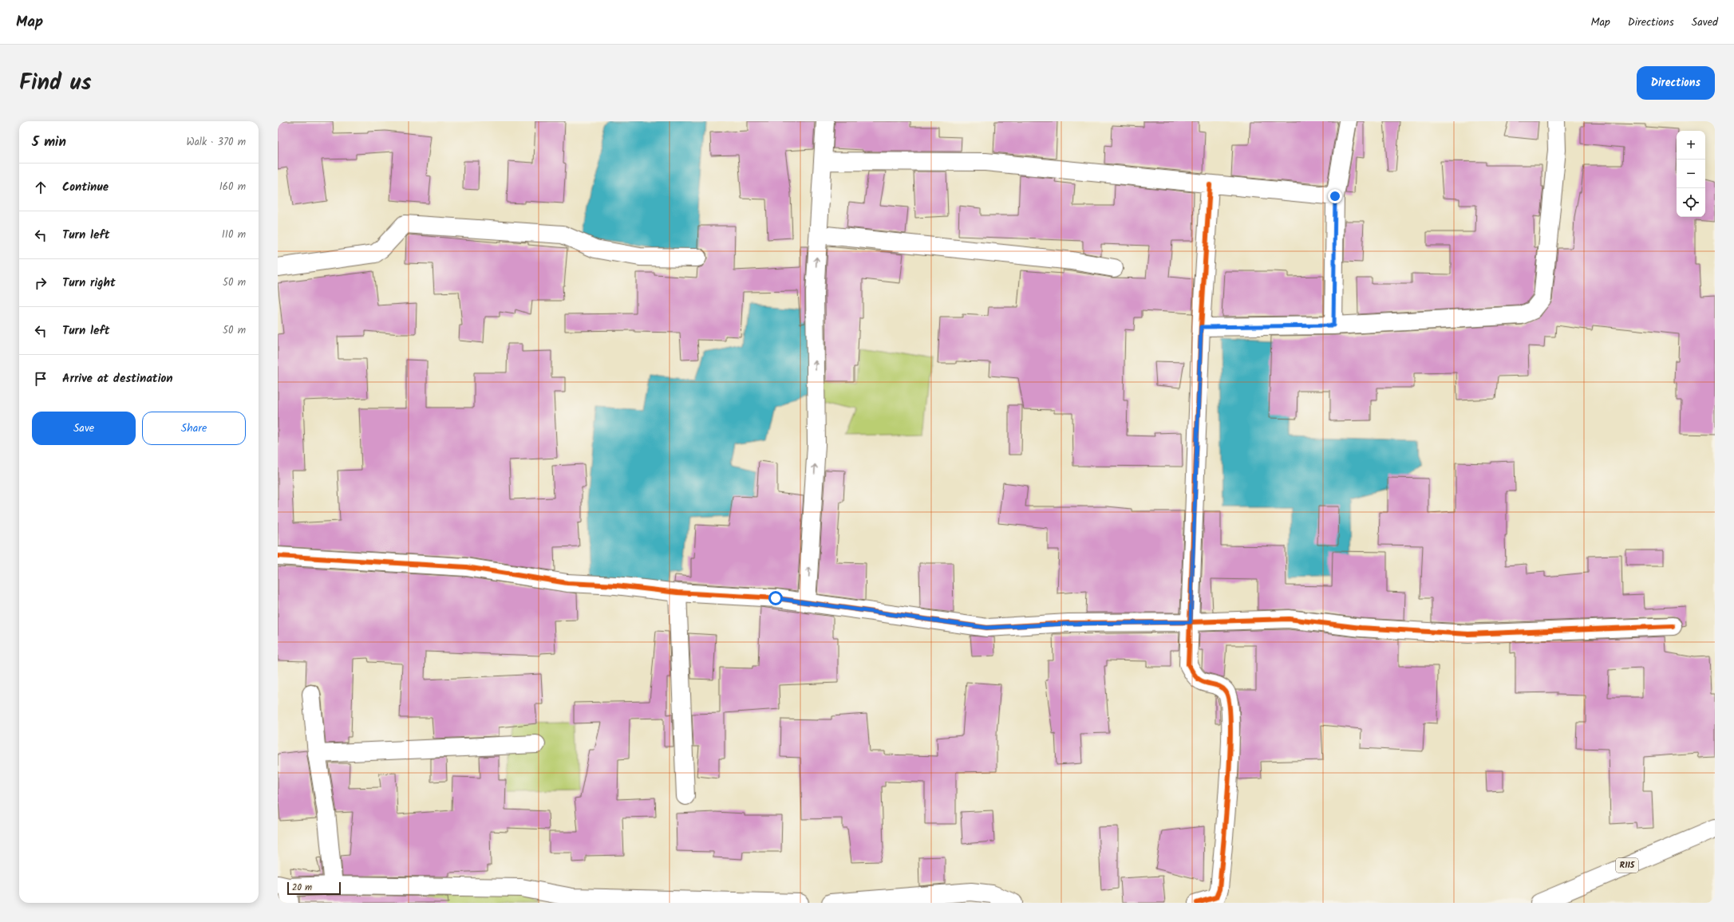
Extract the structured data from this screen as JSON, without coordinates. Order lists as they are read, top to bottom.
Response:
{
  "streets": {
    "street": ["R115"]
  },
  "scale_bar": "20 m",
  "page": {
    "header": "Map",
    "nav": ["Map", "Directions", "Saved"],
    "title": "Find us",
    "buttons": [
      "Directions",
      ["Save", "Share"]
    ],
    "heading": ["5 min", "Walk · 370 m"],
    "map_buttons": ["+", "−"],
    "list": [
      ["Continue", "160 m"],
      ["Turn left", "110 m"],
      ["Turn right", "50 m"],
      ["Turn left", "50 m"],
      "Arrive at destination"
    ],
    "scale": "20 m"
  }
}
